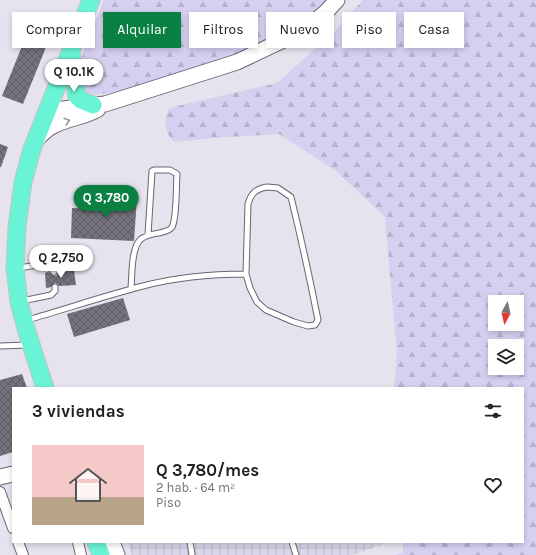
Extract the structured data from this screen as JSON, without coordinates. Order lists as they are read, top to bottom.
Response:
{
  "north": "bottom",
  "page": {
    "chip": [
      "Comprar",
      "Alquilar",
      "Filtros",
      "Nuevo",
      "Piso",
      "Casa"
    ],
    "price": ["Q 10.1K", "Q 3,780", "Q 2,750"],
    "heading": "3 viviendas",
    "list": [
      {
        "name": "Q 3,780/mes",
        "note": "2 hab. · 64 m² · Piso"
      }
    ]
  }
}
